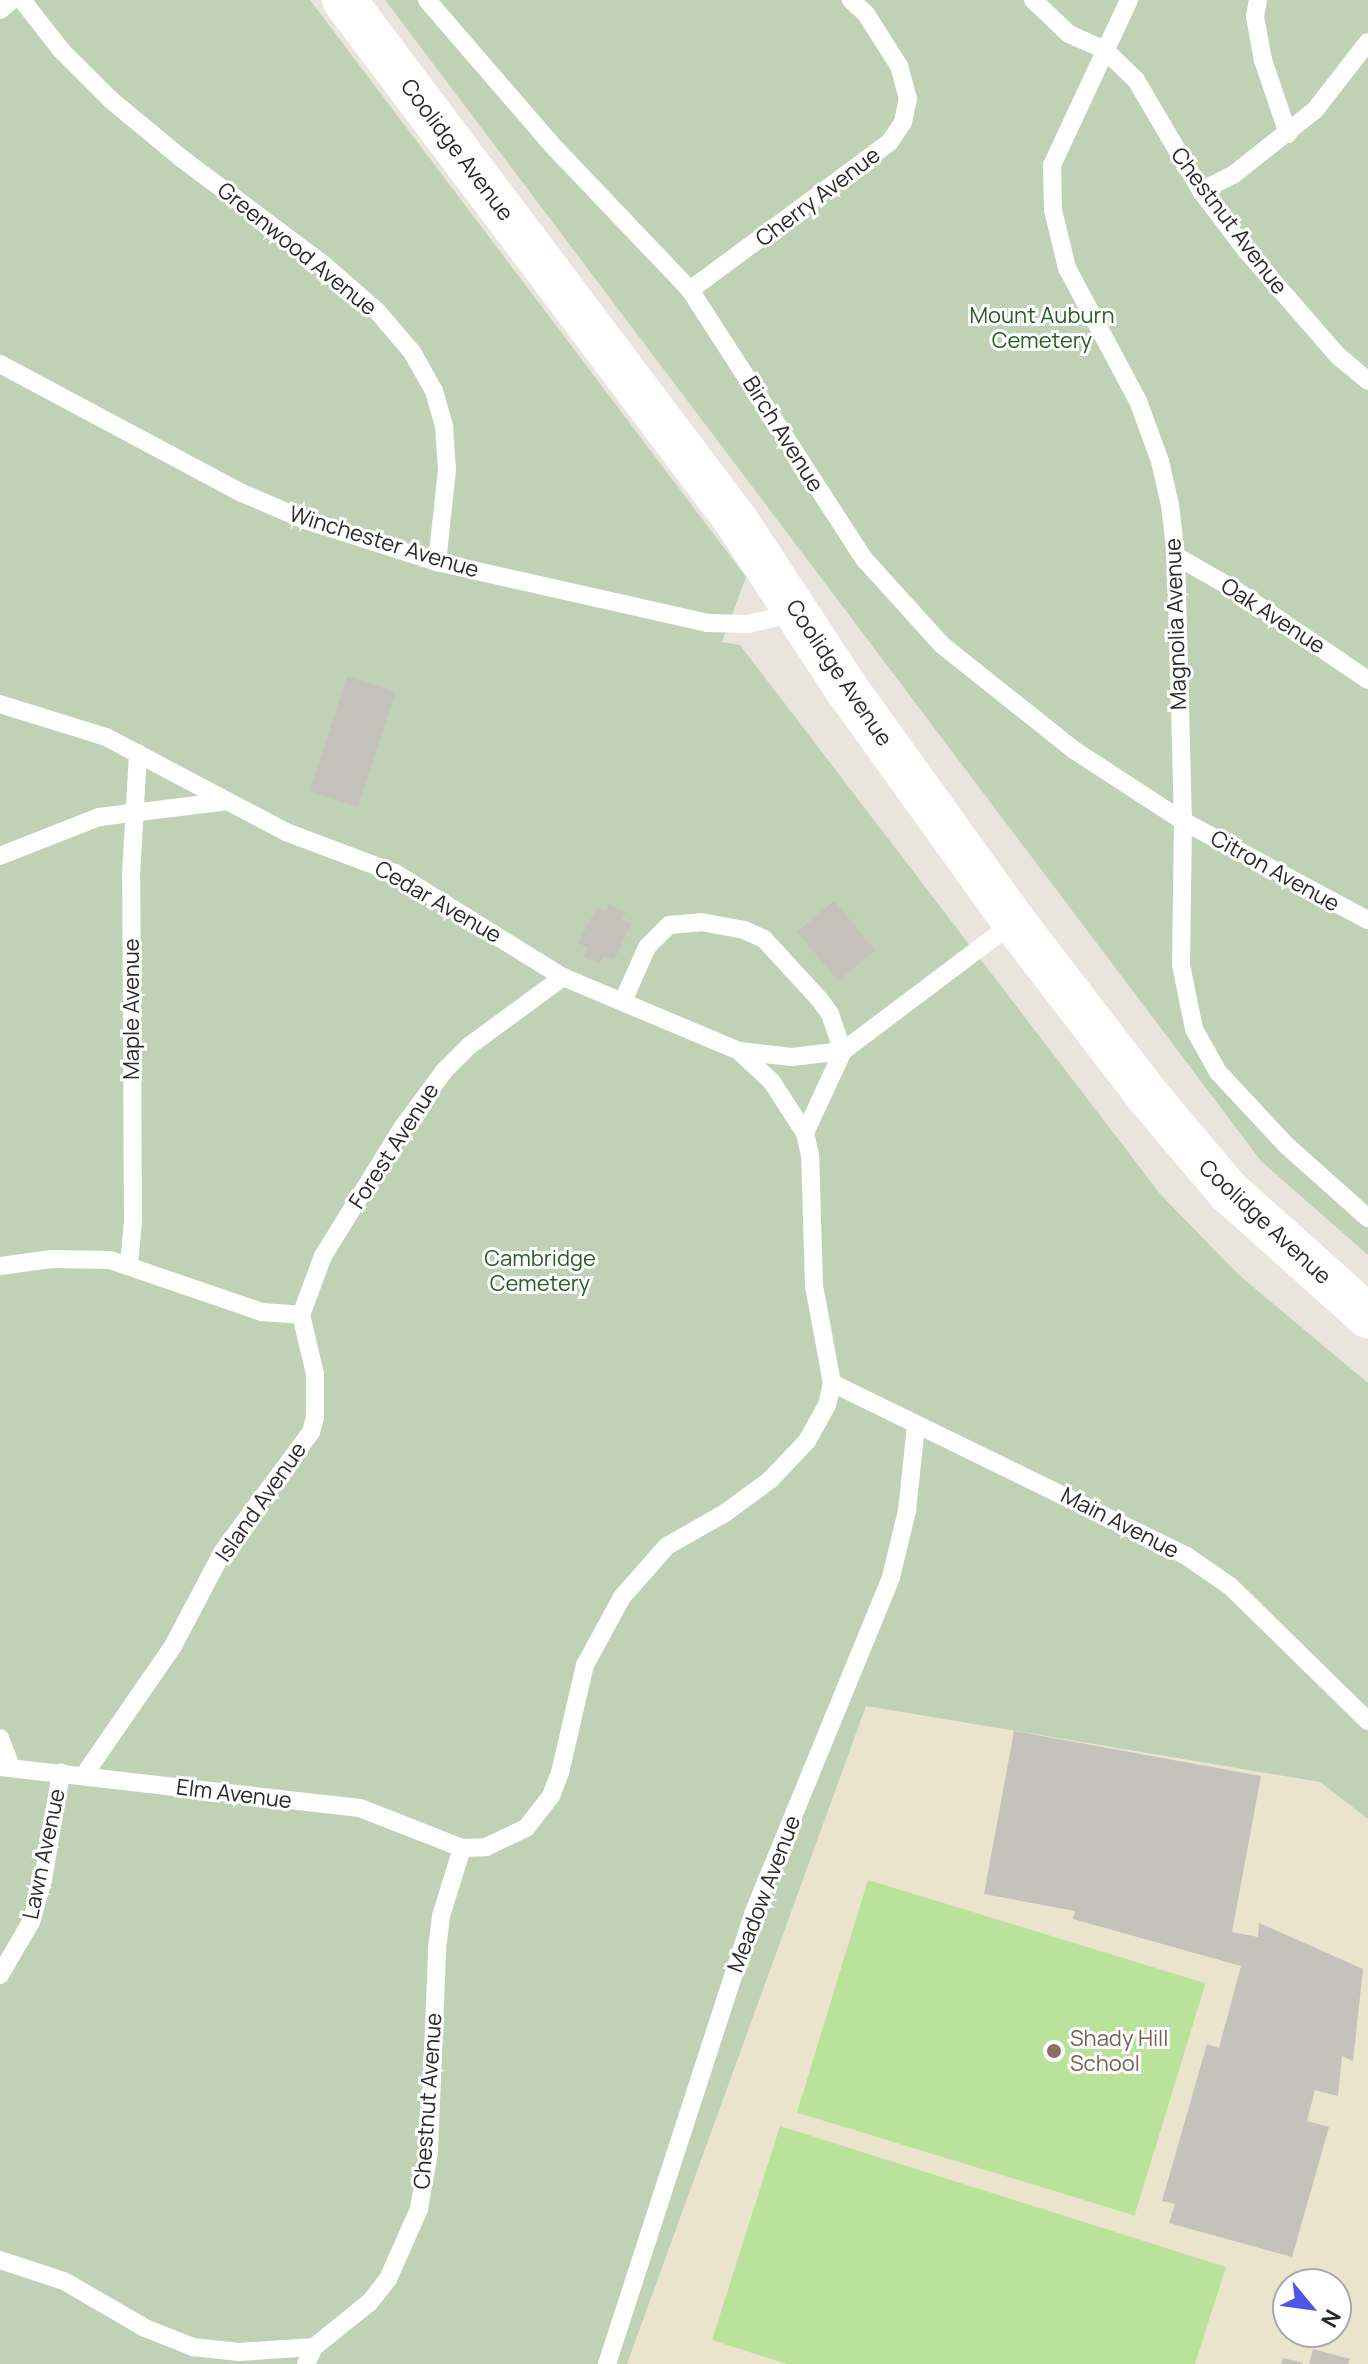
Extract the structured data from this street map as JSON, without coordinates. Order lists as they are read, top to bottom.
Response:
{
  "streets": {
    "street": ["Coolidge Avenue"],
    "lane": [
      "Cherry Avenue",
      "Chestnut Avenue",
      "Greenwood Avenue",
      "Birch Avenue",
      "Winchester Avenue",
      "Oak Avenue",
      "Magnolia Avenue",
      "Citron Avenue",
      "Cedar Avenue",
      "Maple Avenue",
      "Forest Avenue",
      "Island Avenue",
      "Main Avenue",
      "Elm Avenue",
      "Lawn Avenue",
      "Meadow Avenue"
    ]
  },
  "crossings": [
    ["Coolidge Avenue", "Winchester Avenue"],
    ["Cherry Avenue", "Birch Avenue"],
    ["Chestnut Avenue", "Magnolia Avenue"],
    ["Chestnut Avenue", "Elm Avenue"],
    ["Greenwood Avenue", "Winchester Avenue"],
    ["Birch Avenue", "Magnolia Avenue"],
    ["Birch Avenue", "Citron Avenue"],
    ["Oak Avenue", "Magnolia Avenue"],
    ["Magnolia Avenue", "Citron Avenue"],
    ["Cedar Avenue", "Maple Avenue"],
    ["Cedar Avenue", "Forest Avenue"],
    ["Forest Avenue", "Island Avenue"],
    ["Island Avenue", "Elm Avenue"],
    ["Main Avenue", "Meadow Avenue"],
    ["Elm Avenue", "Lawn Avenue"]
  ],
  "parks": ["Mount Auburn Cemetery", "Cambridge Cemetery"],
  "places": ["Shady Hill School"],
  "north": "bottom right"
}
